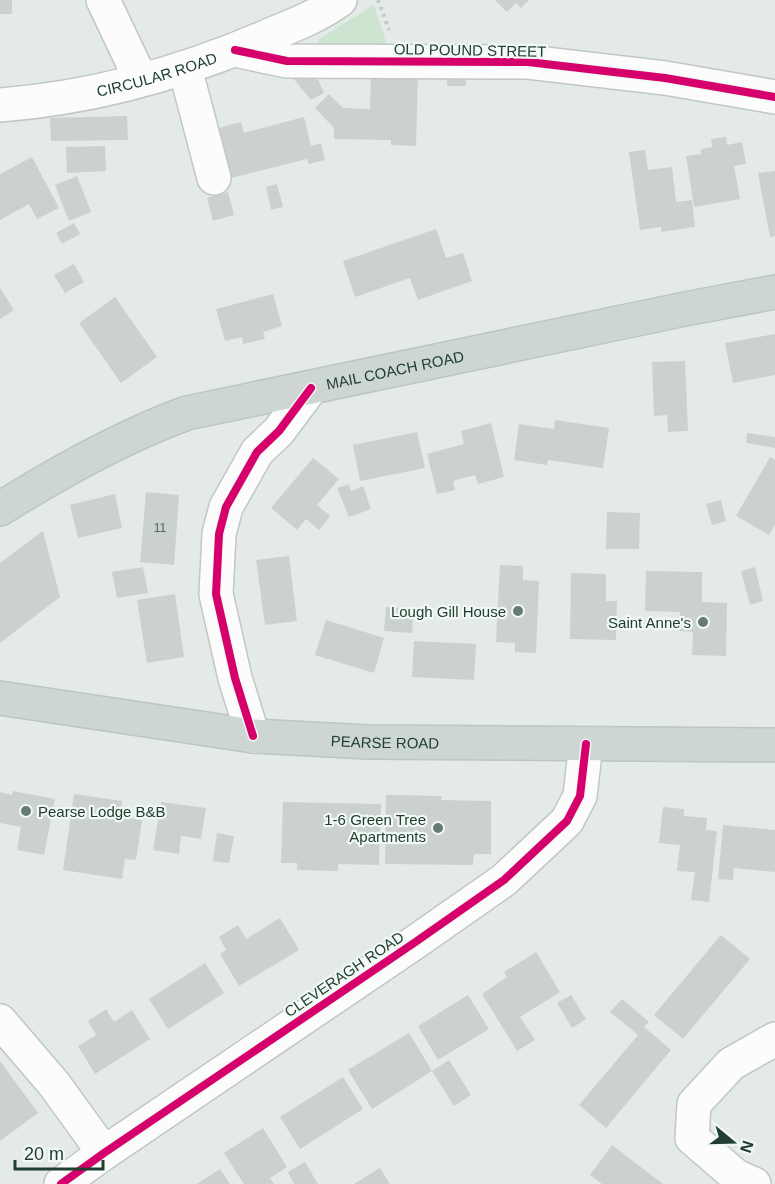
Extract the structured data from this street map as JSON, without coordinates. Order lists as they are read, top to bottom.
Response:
{
  "streets": {
    "main road": ["MAIL COACH ROAD", "PEARSE ROAD"],
    "street": ["OLD POUND STREET", "CIRCULAR ROAD", "CLEVERAGH ROAD"]
  },
  "crossings": [
    ["OLD POUND STREET", "CIRCULAR ROAD"],
    ["PEARSE ROAD", "CLEVERAGH ROAD"]
  ],
  "places": [
    "Lough Gill House",
    "Saint Anne's",
    "Pearse Lodge B&B",
    "1-6 Green Tree Apartments"
  ],
  "house_numbers": ["11"],
  "scale_bar": "20 m",
  "north": "right"
}
